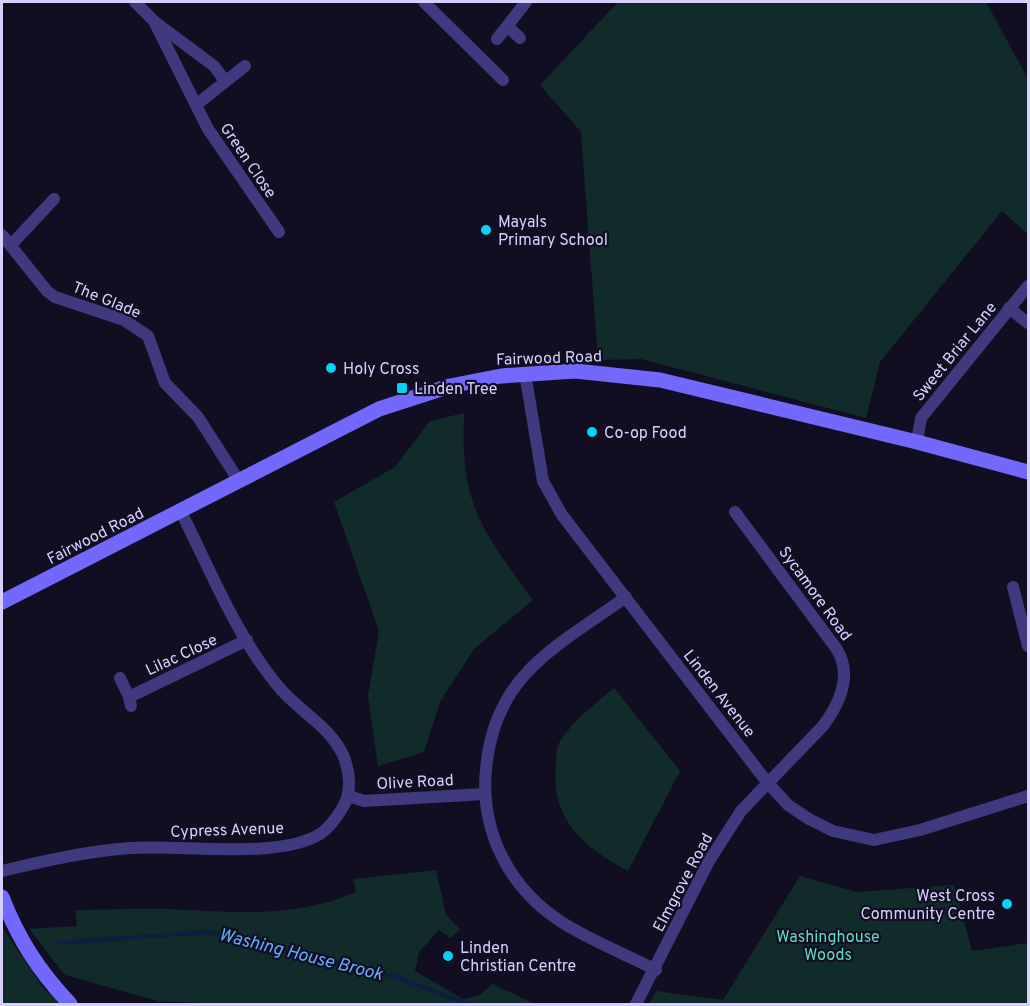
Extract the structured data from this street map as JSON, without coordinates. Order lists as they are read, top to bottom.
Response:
{
  "streets": {
    "street": [
      "Green Close",
      "The Glade",
      "Sweet Briar Lane",
      "Fairwood Road",
      "Sycamore Road",
      "Lilac Close",
      "Linden Avenue",
      "Olive Road",
      "Cypress Avenue",
      "Elmgrove Road"
    ]
  },
  "crossings": [
    ["The Glade", "Fairwood Road"],
    ["Sweet Briar Lane", "Fairwood Road"],
    ["Fairwood Road", "Linden Avenue"],
    ["Sycamore Road", "Linden Avenue"],
    ["Sycamore Road", "Elmgrove Road"],
    ["Linden Avenue", "Elmgrove Road"],
    ["Olive Road", "Cypress Avenue"]
  ],
  "water": ["Washing House Brook"],
  "parks": ["Washinghouse Woods"],
  "places": {
    "other": [
      "Mayals Primary School",
      "Holy Cross",
      "Co-op Food",
      "West Cross Community Centre",
      "Linden Christian Centre"
    ],
    "transit": ["Linden Tree"]
  }
}
